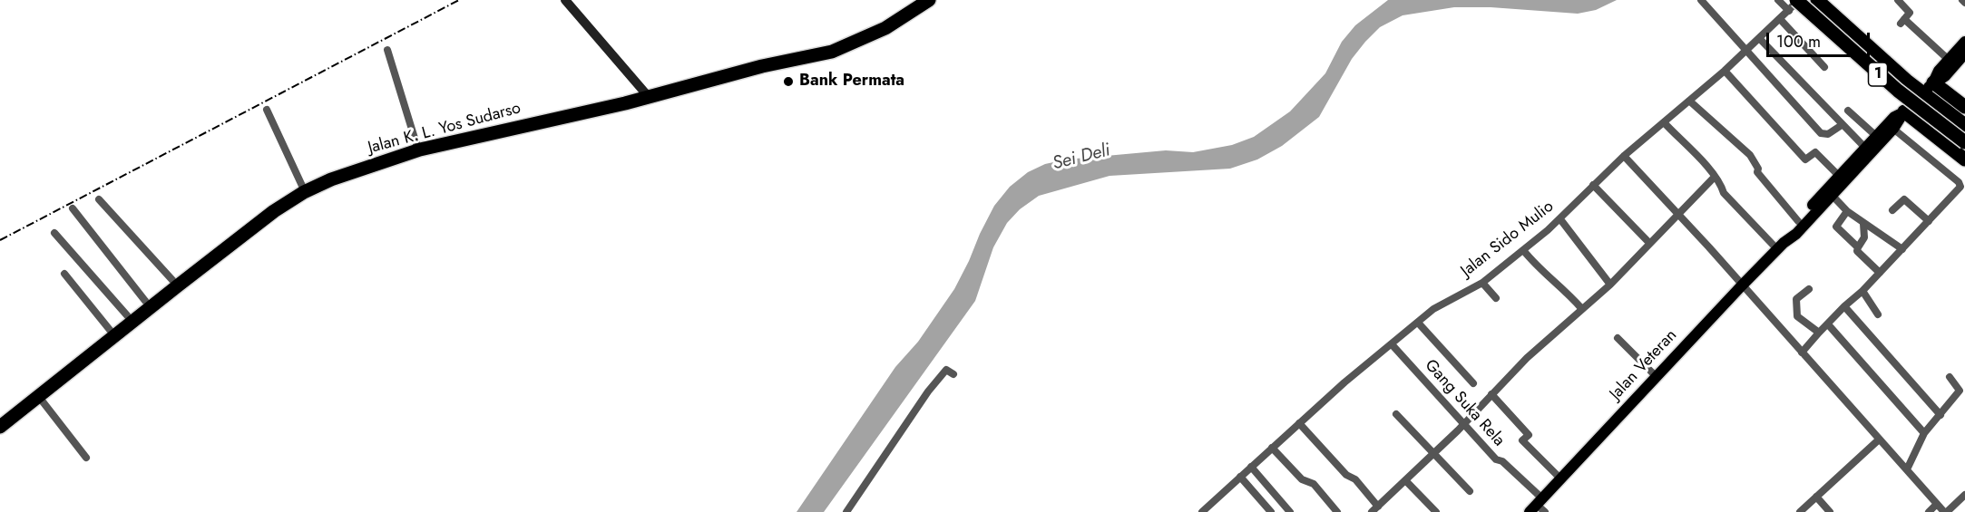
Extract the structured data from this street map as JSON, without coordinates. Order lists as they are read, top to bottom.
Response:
{
  "streets": {
    "highway": ["1", "Jalan K. L. Yos Sudarso"],
    "main road": ["Jalan Veteran"],
    "street": ["Jalan Sido Mulio", "Gang Suka Rela"]
  },
  "crossings": [
    ["1", "Jalan Sido Mulio"],
    ["Jalan Sido Mulio", "Gang Suka Rela"],
    ["Jalan Veteran", "Gang Suka Rela"]
  ],
  "water": ["Sei Deli"],
  "places": ["Bank Permata"],
  "scale_bar": "100 m"
}
